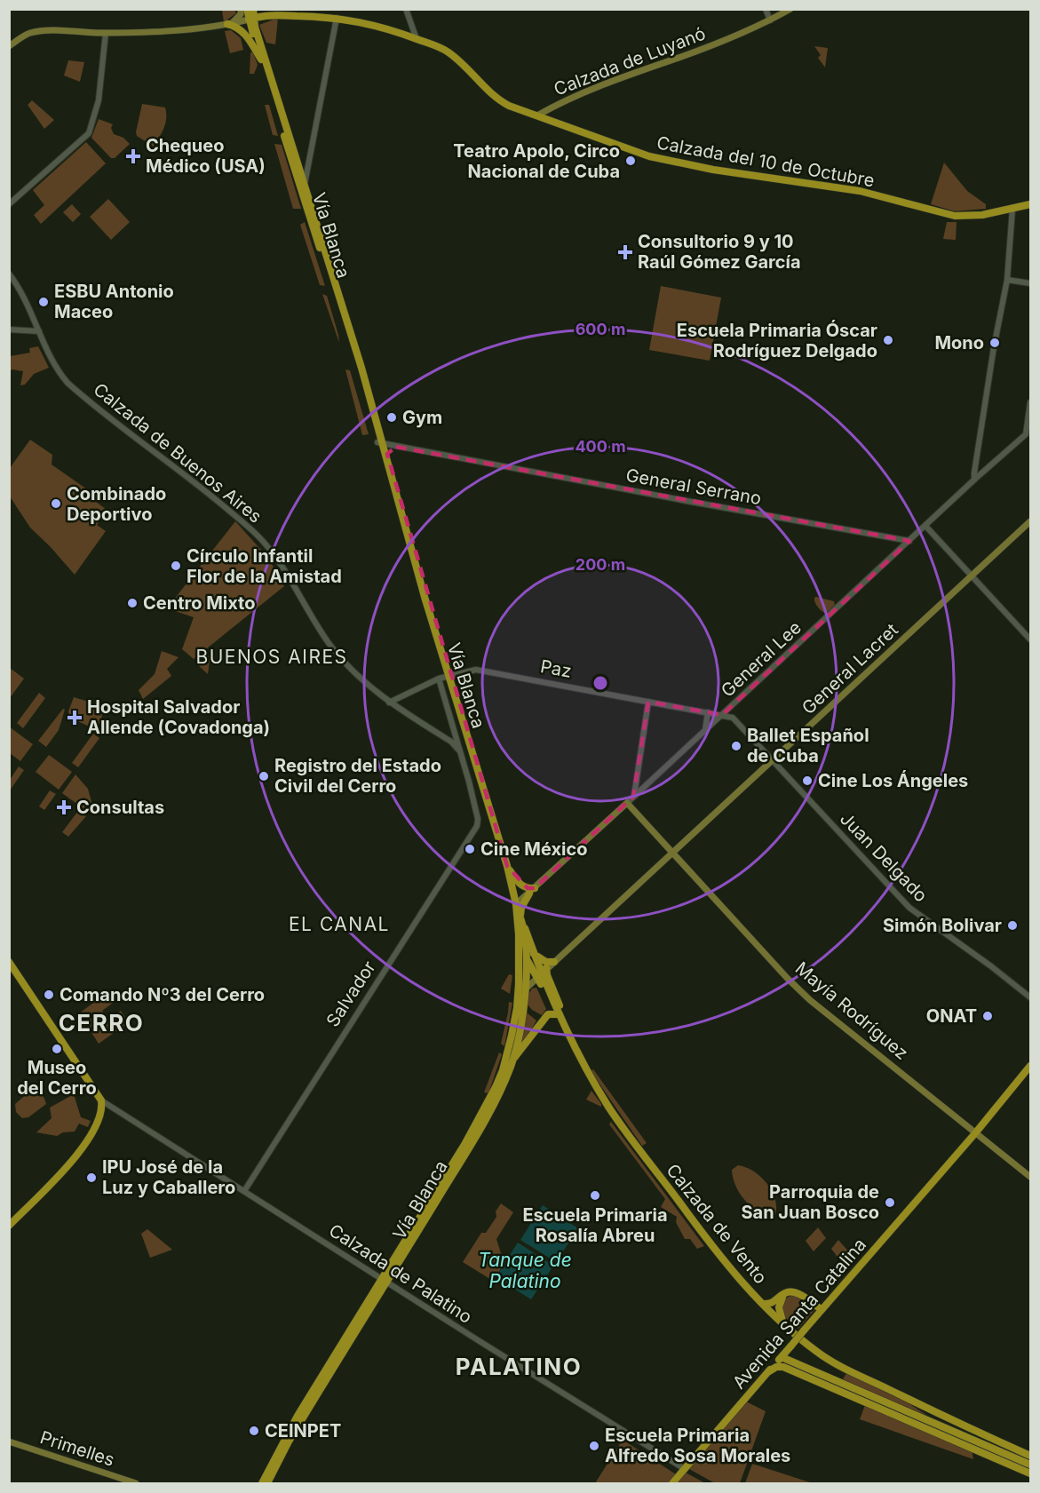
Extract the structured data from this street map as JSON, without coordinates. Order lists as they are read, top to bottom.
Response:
{
  "streets": {
    "main road": [
      "Calzada de Luyanó",
      "Calzada del 10 de Octubre",
      "Vía Blanca",
      "General Lee",
      "General Lacret",
      "Mayía Rodríguez",
      "Calzada de Vento",
      "Avenida Santa Catalina",
      "Primelles"
    ],
    "street": [
      "Calzada de Buenos Aires",
      "General Serrano",
      "Paz",
      "Juan Delgado",
      "Salvador",
      "Calzada de Palatino"
    ]
  },
  "crossings": [
    ["Calzada de Luyanó", "Calzada del 10 de Octubre"],
    ["Calzada del 10 de Octubre", "Vía Blanca"],
    ["Vía Blanca", "General Serrano"],
    ["Vía Blanca", "General Lee"],
    ["Vía Blanca", "Paz"],
    ["Vía Blanca", "General Lacret"],
    ["Vía Blanca", "Calzada de Vento"],
    ["Vía Blanca", "Calzada de Palatino"],
    ["Calzada de Buenos Aires", "Paz"],
    ["Calzada de Buenos Aires", "Salvador"],
    ["General Serrano", "General Lee"],
    ["General Lee", "Paz"],
    ["General Lee", "Juan Delgado"],
    ["General Lee", "Mayía Rodríguez"],
    ["Paz", "Juan Delgado"],
    ["Paz", "Salvador"],
    ["General Lacret", "Juan Delgado"],
    ["General Lacret", "Mayía Rodríguez"],
    ["General Lacret", "Calzada de Vento"],
    ["Salvador", "Calzada de Palatino"],
    ["Mayía Rodríguez", "Avenida Santa Catalina"],
    ["Calzada de Palatino", "Avenida Santa Catalina"]
  ],
  "districts": [
    "BUENOS AIRES",
    "EL CANAL",
    "CERRO",
    "PALATINO"
  ],
  "water": ["Tanque de Palatino"],
  "places": {
    "health": [
      "Chequeo Médico (USA)",
      "Consultorio 9 y 10 Raúl Gómez García",
      "Hospital Salvador Allende (Covadonga)",
      "Consultas"
    ],
    "other": [
      "Teatro Apolo, Circo Nacional de Cuba",
      "ESBU Antonio Maceo",
      "Escuela Primaria Óscar Rodríguez Delgado",
      "Mono",
      "Gym",
      "Combinado Deportivo",
      "Círculo Infantil Flor de la Amistad",
      "Centro Mixto",
      "Ballet Español de Cuba",
      "Registro del Estado Civil del Cerro",
      "Cine Los Ángeles",
      "Cine México",
      "Simón Bolivar",
      "Comando Nº3 del Cerro",
      "ONAT",
      "Museo del Cerro",
      "IPU José de la Luz y Caballero",
      "Escuela Primaria Rosalía Abreu",
      "Parroquia de San Juan Bosco",
      "CEINPET",
      "Escuela Primaria Alfredo Sosa Morales"
    ]
  },
  "rings": ["600 m", "400 m", "200 m"]
}
